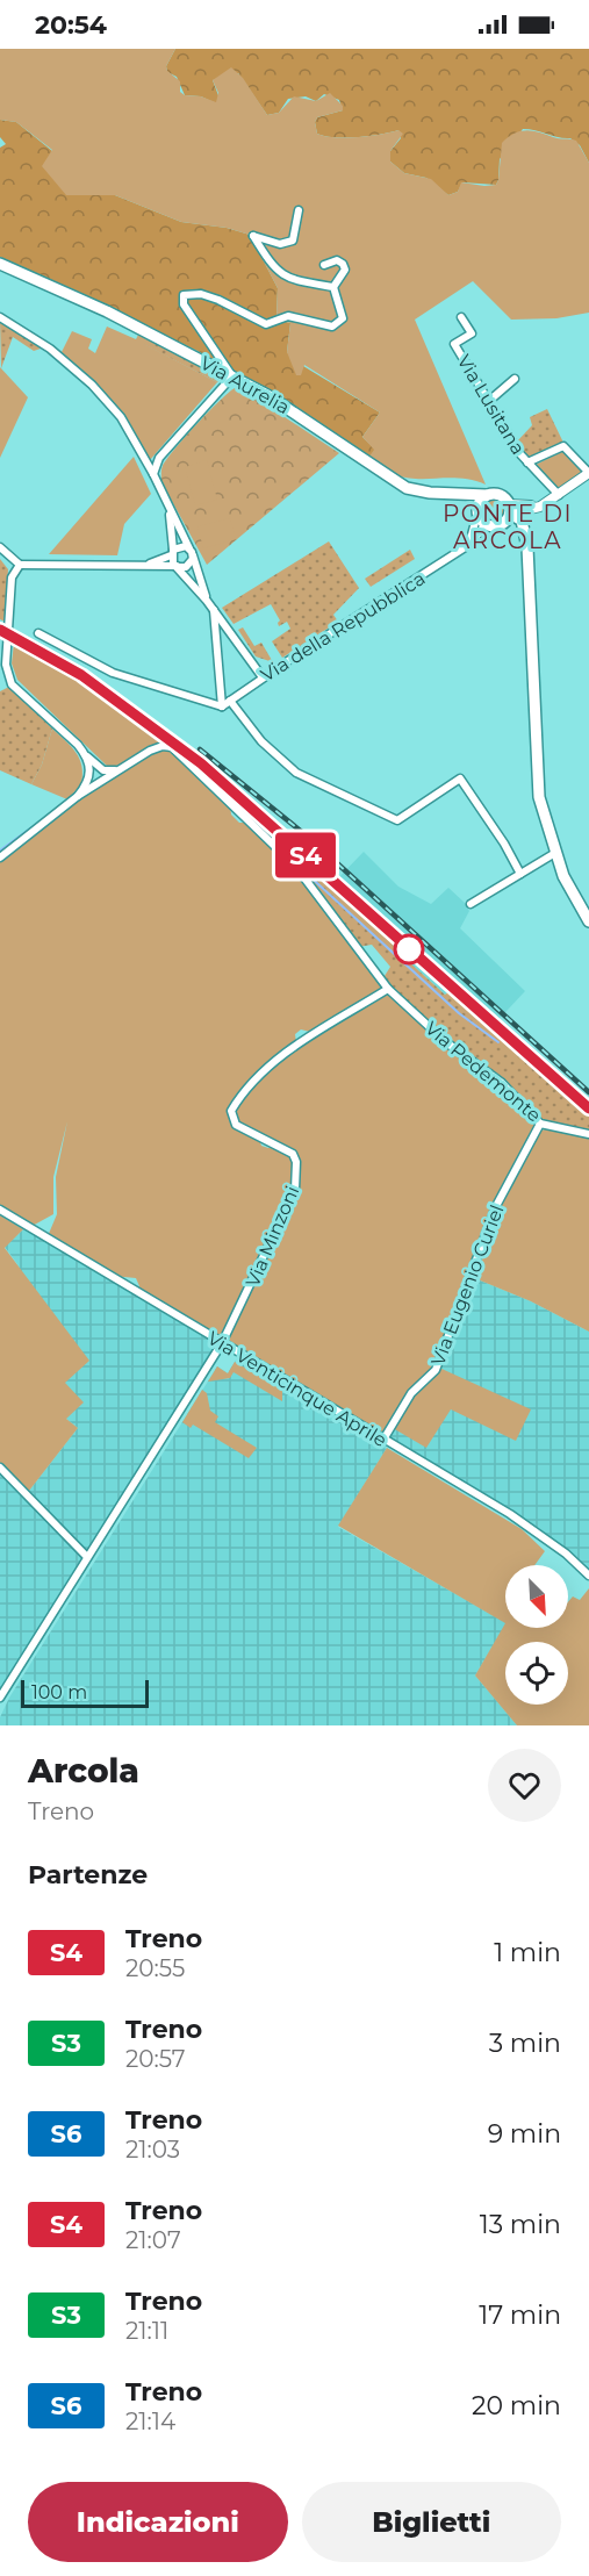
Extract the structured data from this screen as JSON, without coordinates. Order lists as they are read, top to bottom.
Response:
{
  "streets": {
    "main road": ["Via Aurelia"],
    "street": [
      "Via Lusitana",
      "Via della Repubblica",
      "Via Pedemonte",
      "Via Minzoni",
      "Via Eugenio Curiel",
      "Via Venticinque Aprile"
    ]
  },
  "crossings": [
    ["Via Aurelia", "Via della Repubblica"],
    ["Via Pedemonte", "Via Minzoni"],
    ["Via Pedemonte", "Via Eugenio Curiel"],
    ["Via Minzoni", "Via Venticinque Aprile"],
    ["Via Eugenio Curiel", "Via Venticinque Aprile"]
  ],
  "districts": ["PONTE DI ARCOLA"],
  "scale_bar": "100 m",
  "north": "bottom right",
  "page": {
    "status": "20:54",
    "on_map": "S4",
    "scale": "100 m",
    "heading": [
      ["Arcola", "Treno"],
      "Partenze"
    ],
    "list": [
      {
        "mark": "S4",
        "name": "Treno",
        "note": "20:55",
        "value": "1 min"
      },
      {
        "mark": "S3",
        "name": "Treno",
        "note": "20:57",
        "value": "3 min"
      },
      {
        "mark": "S6",
        "name": "Treno",
        "note": "21:03",
        "value": "9 min"
      },
      {
        "mark": "S4",
        "name": "Treno",
        "note": "21:07",
        "value": "13 min"
      },
      {
        "mark": "S3",
        "name": "Treno",
        "note": "21:11",
        "value": "17 min"
      },
      {
        "mark": "S6",
        "name": "Treno",
        "note": "21:14",
        "value": "20 min"
      }
    ],
    "buttons": ["Indicazioni", "Biglietti"]
  }
}
